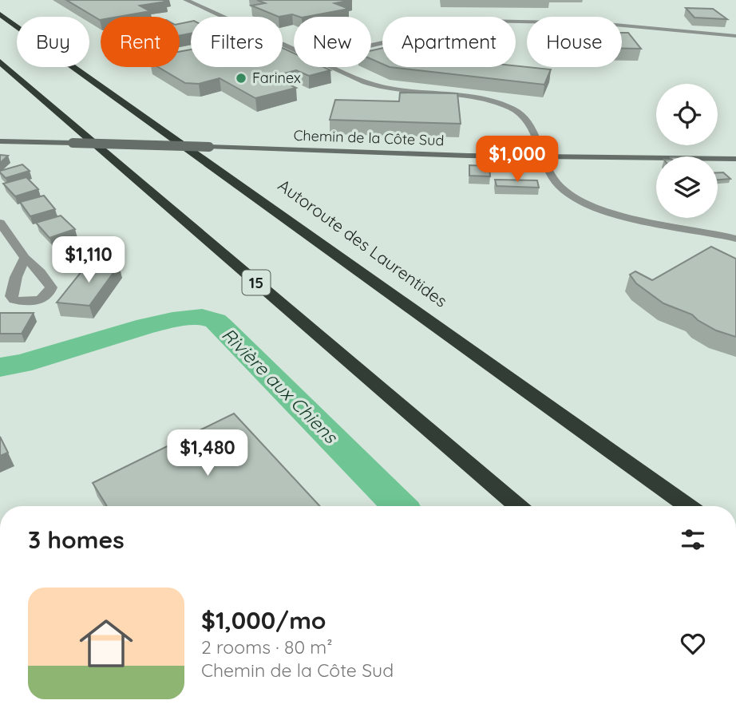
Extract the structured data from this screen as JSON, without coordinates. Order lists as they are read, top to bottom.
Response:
{
  "streets": {
    "highway": ["Autoroute des Laurentides", "15"],
    "street": ["Chemin de la Côte Sud"]
  },
  "water": ["Rivière aux Chiens"],
  "places": ["Farinex"],
  "page": {
    "chip": [
      "Buy",
      "Rent",
      "Filters",
      "New",
      "Apartment",
      "House"
    ],
    "price": ["$1,000", "$1,110", "$1,480"],
    "heading": "3 homes",
    "list": [
      {
        "name": "$1,000/mo",
        "note": "2 rooms · 80 m² · Chemin de la Côte Sud"
      }
    ]
  }
}
